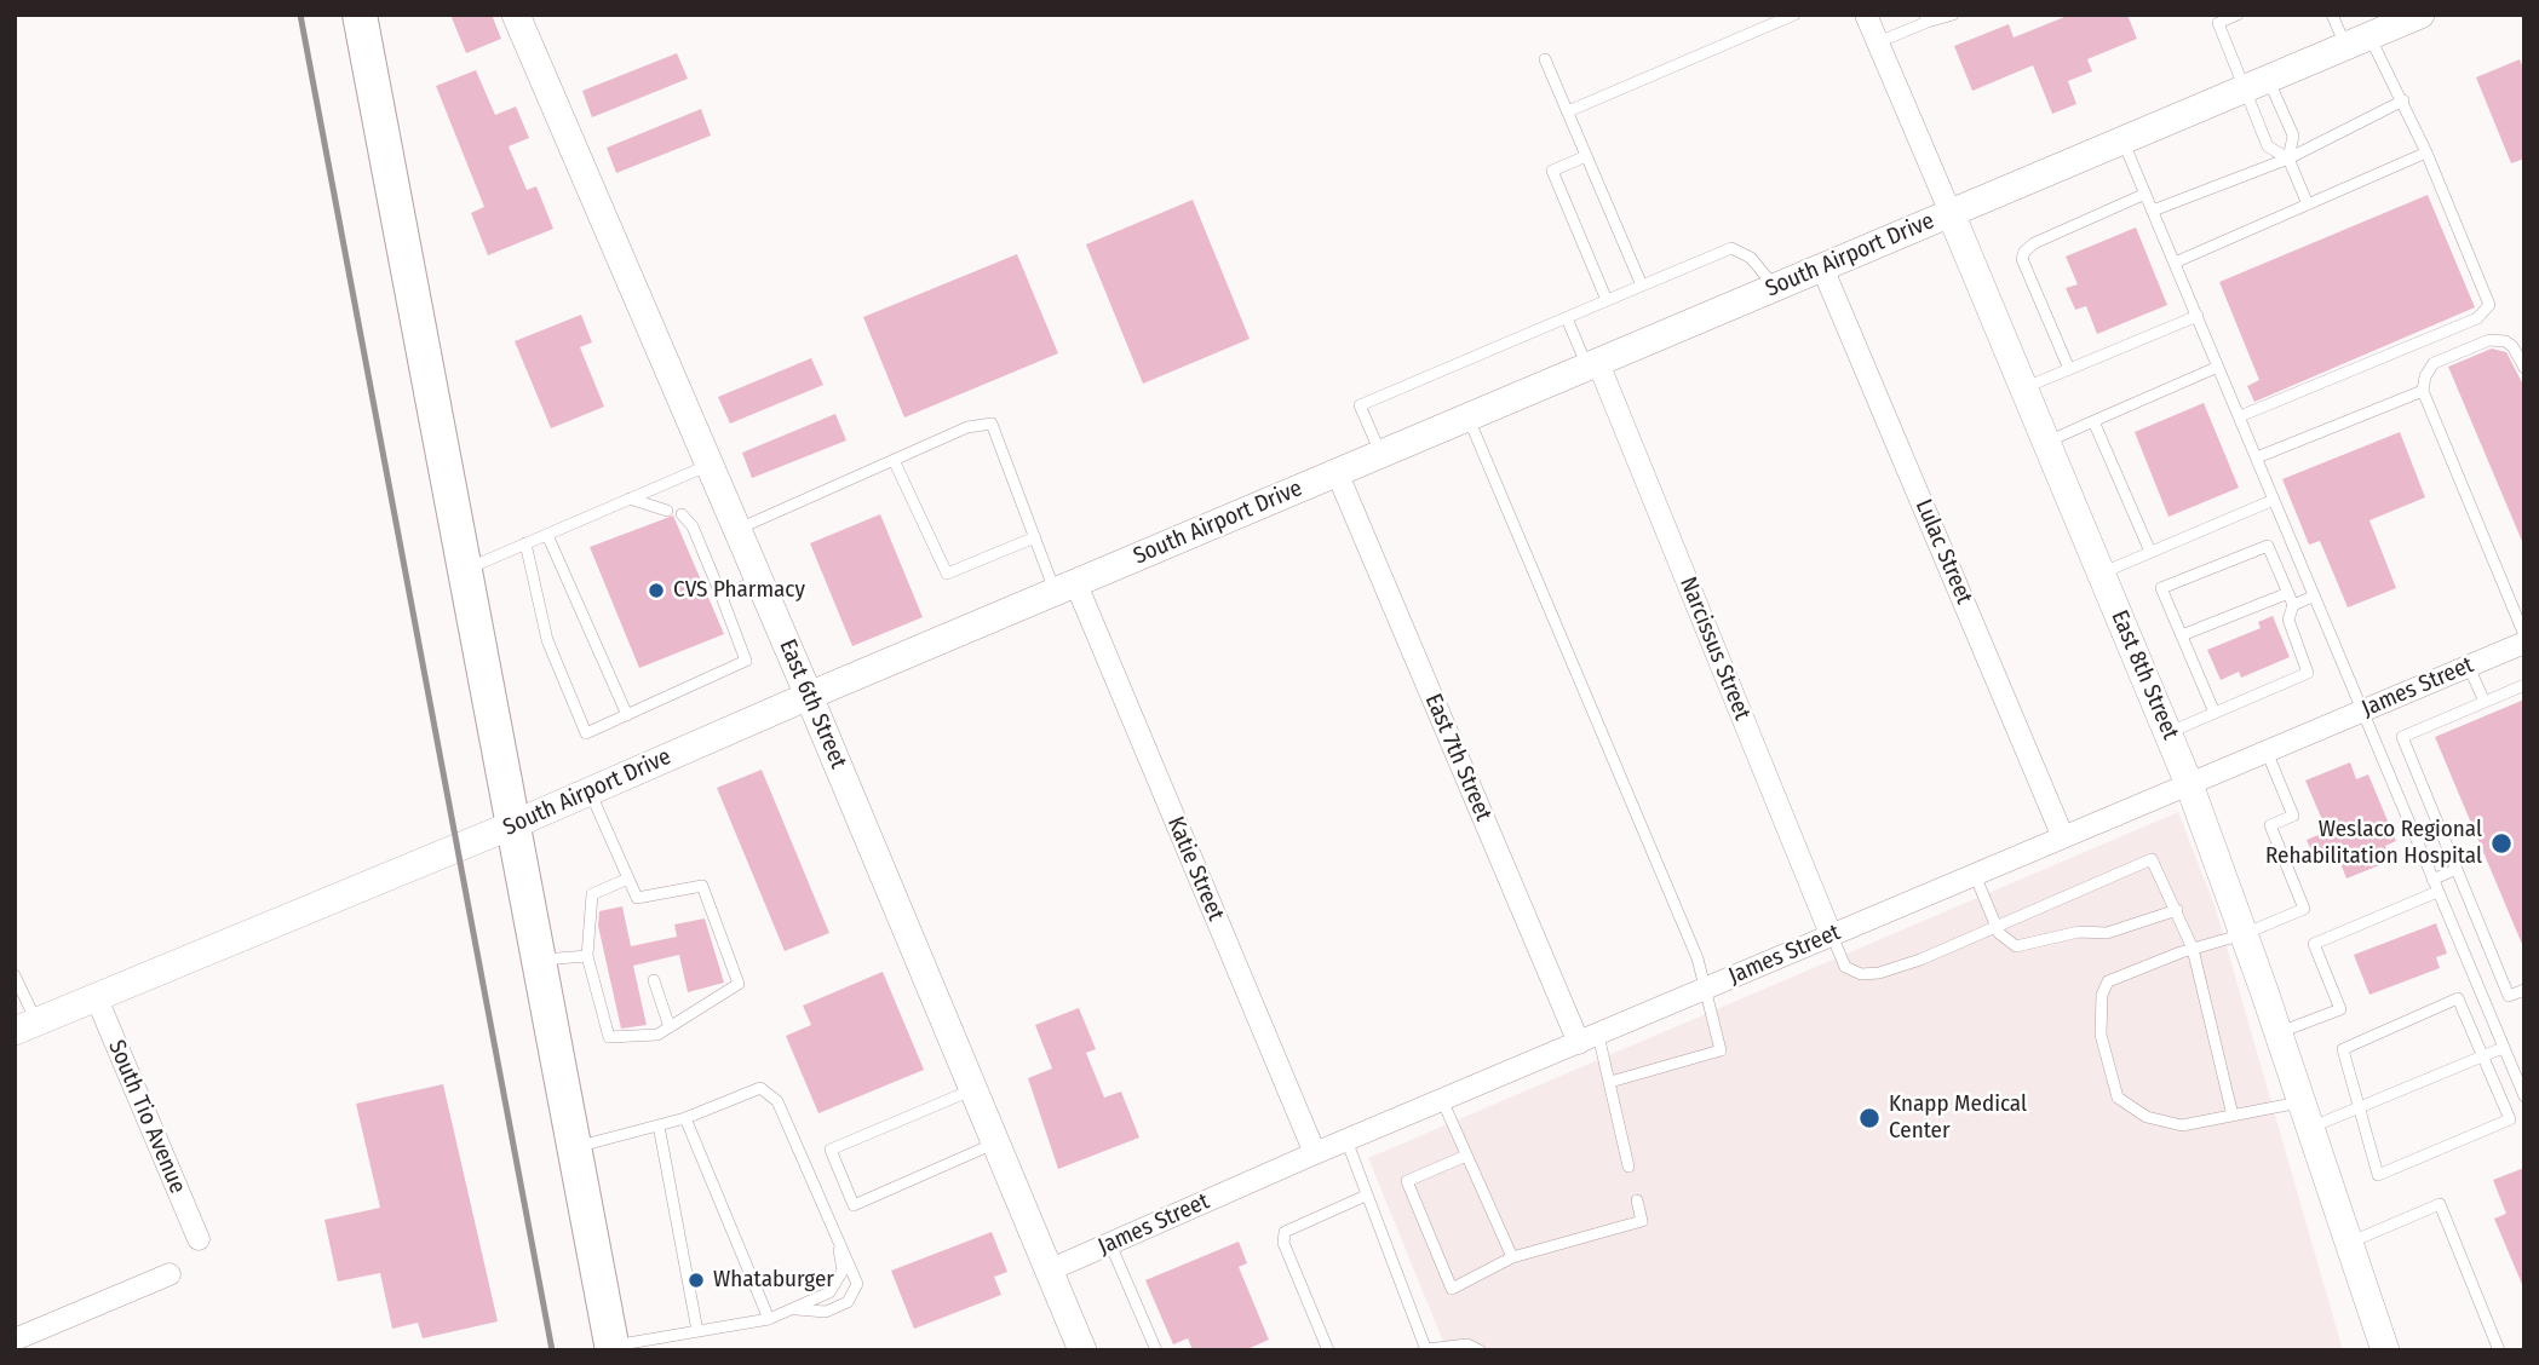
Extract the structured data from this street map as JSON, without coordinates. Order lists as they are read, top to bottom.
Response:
{
  "streets": {
    "street": [
      "South Airport Drive",
      "Lulac Street",
      "Narcissus Street",
      "East 8th Street",
      "James Street",
      "East 6th Street",
      "East 7th Street",
      "Katie Street",
      "South Tio Avenue"
    ]
  },
  "crossings": [
    ["South Airport Drive", "Lulac Street"],
    ["South Airport Drive", "Narcissus Street"],
    ["South Airport Drive", "East 8th Street"],
    ["South Airport Drive", "East 6th Street"],
    ["South Airport Drive", "East 7th Street"],
    ["South Airport Drive", "Katie Street"],
    ["South Airport Drive", "South Tio Avenue"],
    ["Lulac Street", "James Street"],
    ["Narcissus Street", "James Street"],
    ["East 8th Street", "James Street"],
    ["James Street", "East 6th Street"],
    ["James Street", "East 7th Street"],
    ["James Street", "Katie Street"]
  ],
  "places": [
    "CVS Pharmacy",
    "Weslaco Regional Rehabilitation Hospital",
    "Knapp Medical Center",
    "Whataburger"
  ]
}
